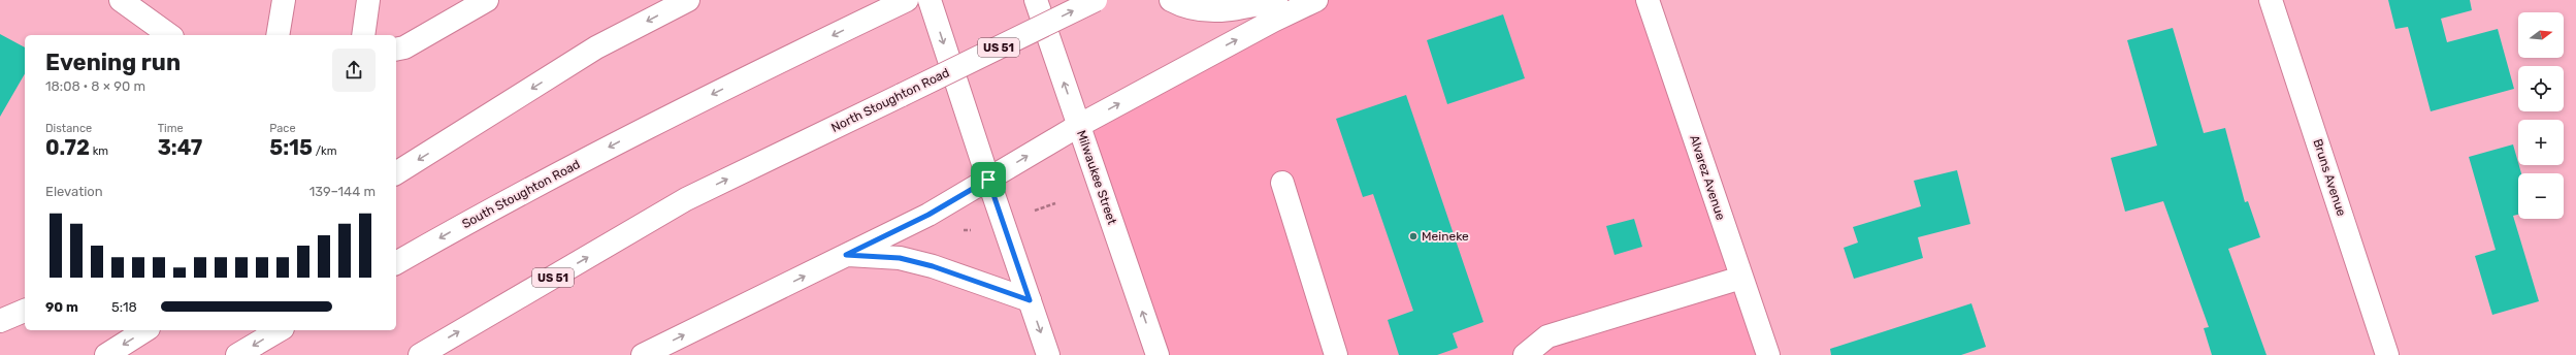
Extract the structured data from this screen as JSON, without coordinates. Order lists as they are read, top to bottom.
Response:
{
  "streets": {
    "main road": [
      "US 51",
      "North Stoughton Road",
      "Milwaukee Street",
      "Alvarez Avenue",
      "Bruns Avenue",
      "South Stoughton Road"
    ]
  },
  "places": ["Meineke"],
  "north": "right",
  "page": {
    "map_buttons": ["+", "−"],
    "heading": ["Evening run", "18:08 · 8 × 90 m"],
    "stats": [
      ["Distance", "0.72 km"],
      ["Time", "3:47"],
      ["Pace", "5:15 /km"]
    ],
    "chart": ["Elevation", "139–144 m"],
    "list": [
      {
        "name": "90 m",
        "note": "5:18"
      }
    ]
  }
}
